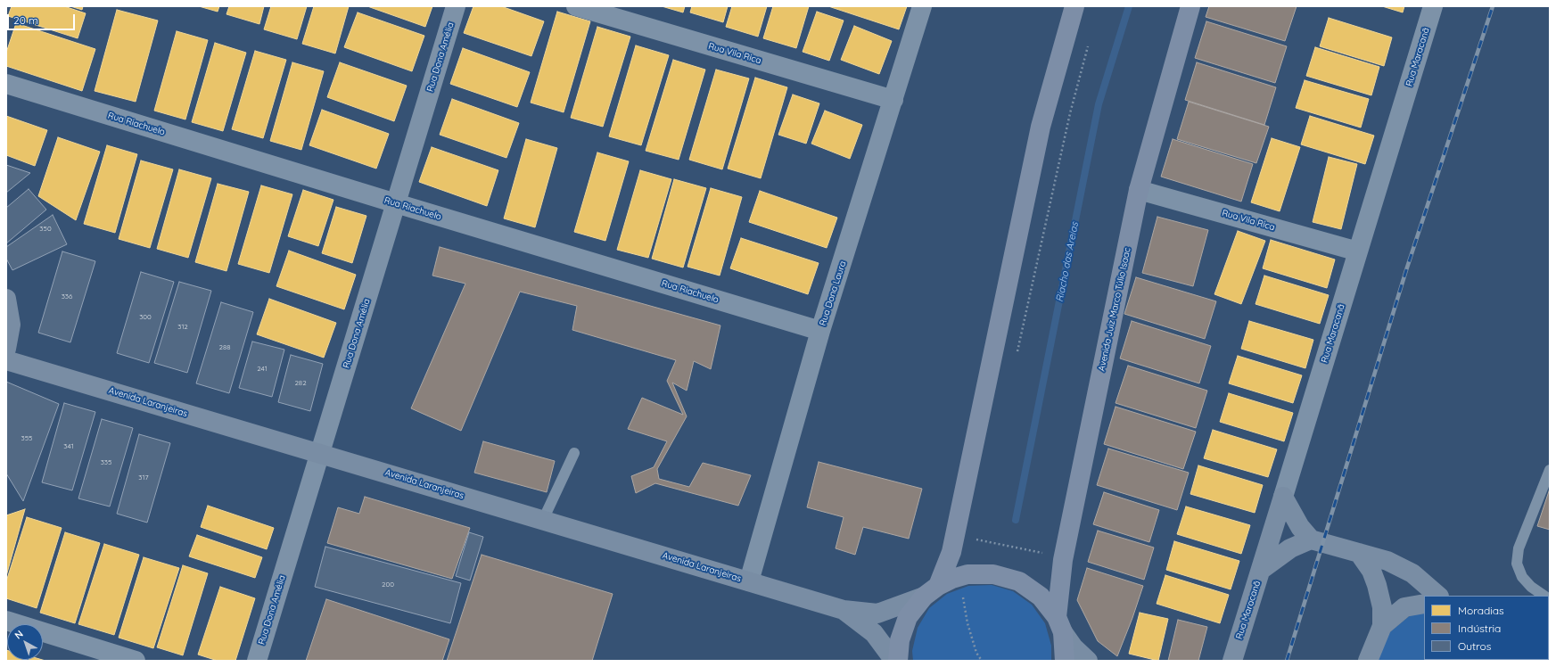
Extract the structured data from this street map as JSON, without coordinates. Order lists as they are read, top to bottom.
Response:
{
  "streets": {
    "main road": ["Avenida Juiz Marco Túlio Isaac"],
    "street": [
      "Rua Vila Rica",
      "Rua Dona Amélia",
      "Rua Maracanã",
      "Rua Riachuelo",
      "Rua Dona Laura",
      "Avenida Laranjeiras"
    ]
  },
  "crossings": [
    ["Rua Vila Rica", "Rua Maracanã"],
    ["Rua Vila Rica", "Rua Dona Laura"],
    ["Rua Vila Rica", "Avenida Juiz Marco Túlio Isaac"],
    ["Rua Dona Amélia", "Rua Riachuelo"],
    ["Rua Dona Amélia", "Avenida Laranjeiras"],
    ["Rua Riachuelo", "Rua Dona Laura"],
    ["Rua Dona Laura", "Avenida Laranjeiras"]
  ],
  "water": ["Riacho das Areias"],
  "house_numbers": [
    "350",
    "336",
    "300",
    "312",
    "288",
    "241",
    "282",
    "355",
    "341",
    "335",
    "317",
    "200"
  ],
  "legend": ["Moradias", "Indústria", "Outros"],
  "scale_bar": "20 m",
  "north": "top left"
}
